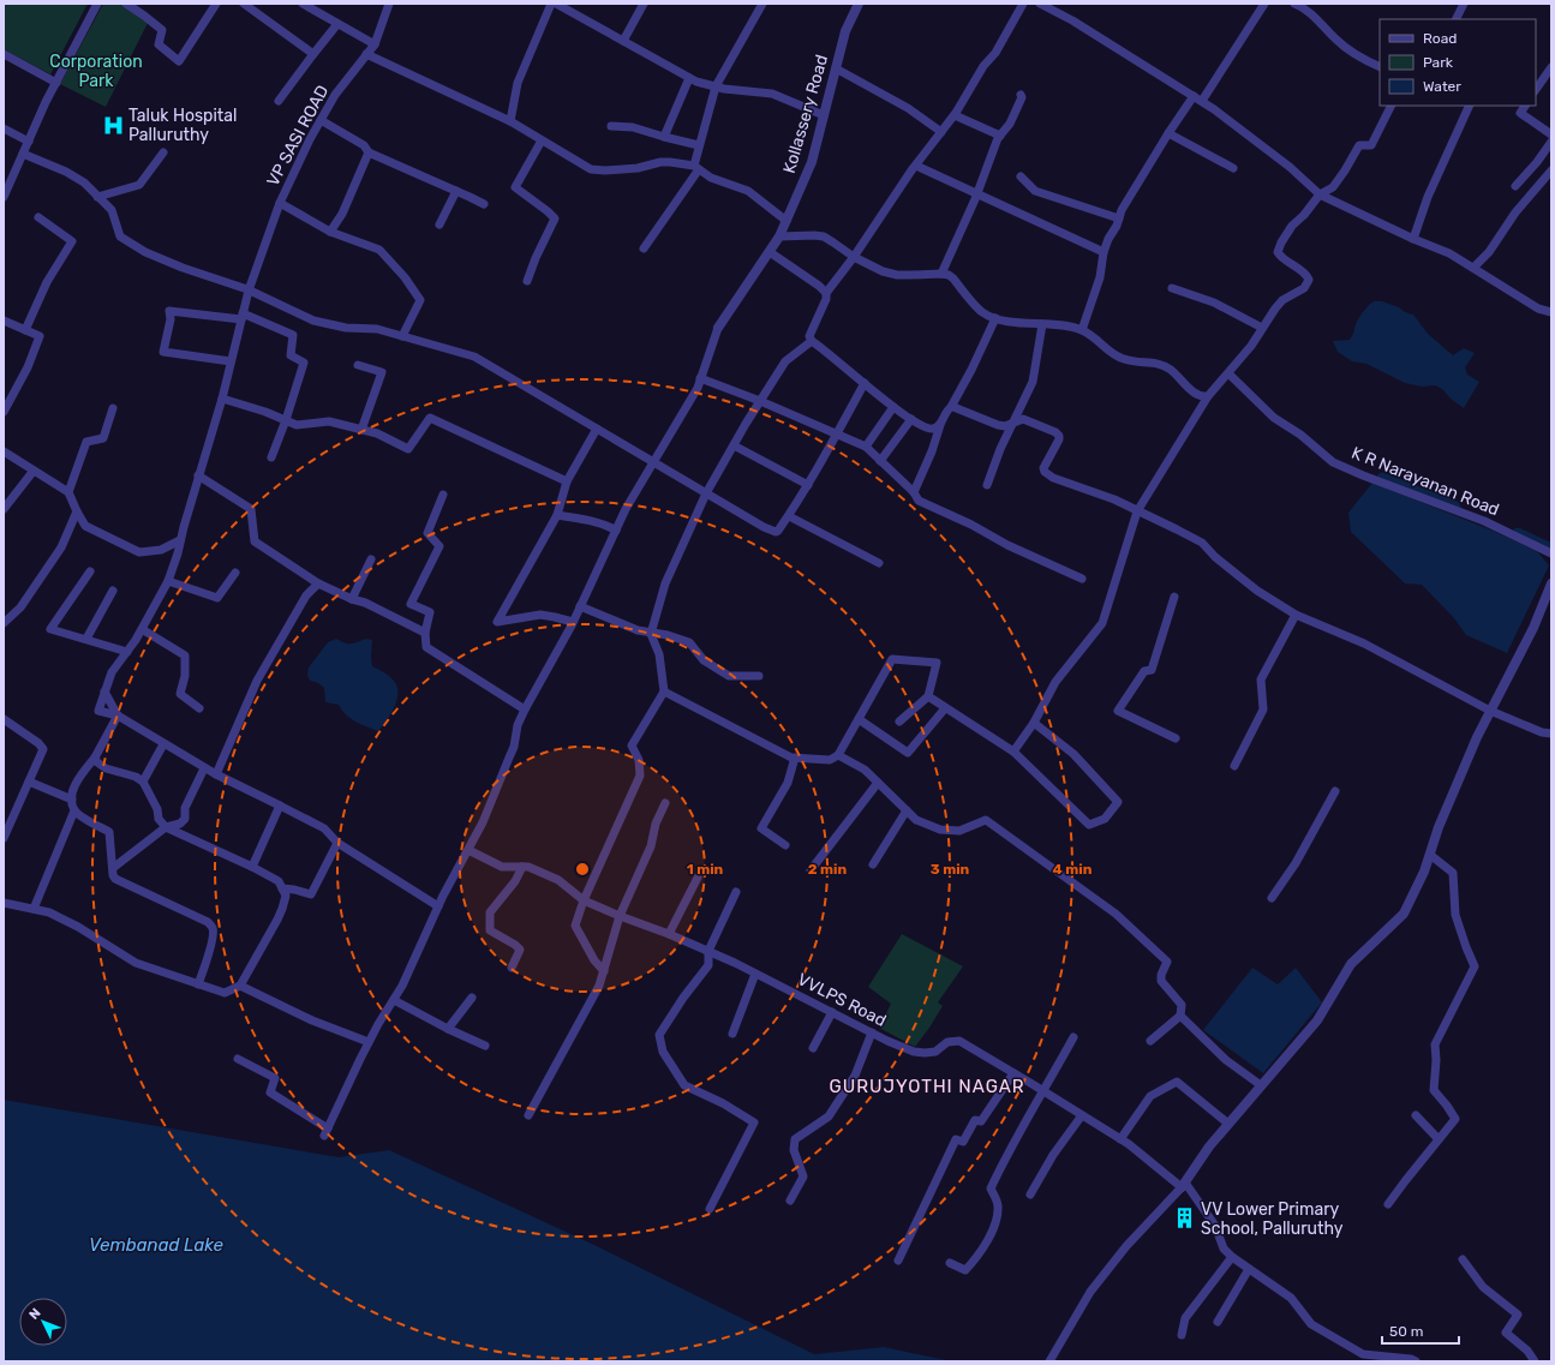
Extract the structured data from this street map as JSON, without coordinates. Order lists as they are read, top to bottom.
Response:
{
  "streets": {
    "street": [
      "Kollassery Road",
      "VP SASI ROAD",
      "K R Narayanan Road",
      "VVLPS Road"
    ]
  },
  "districts": ["GURUJYOTHI NAGAR"],
  "water": ["Vembanad Lake"],
  "parks": ["Corporation Park"],
  "places": {
    "hospital": ["Taluk Hospital Palluruthy"],
    "building": ["VV Lower Primary School, Palluruthy"]
  },
  "legend": ["Road", "Park", "Water"],
  "scale_bar": "50 m",
  "north": "top left",
  "rings": [
    "1 min",
    "2 min",
    "3 min",
    "4 min"
  ]
}
